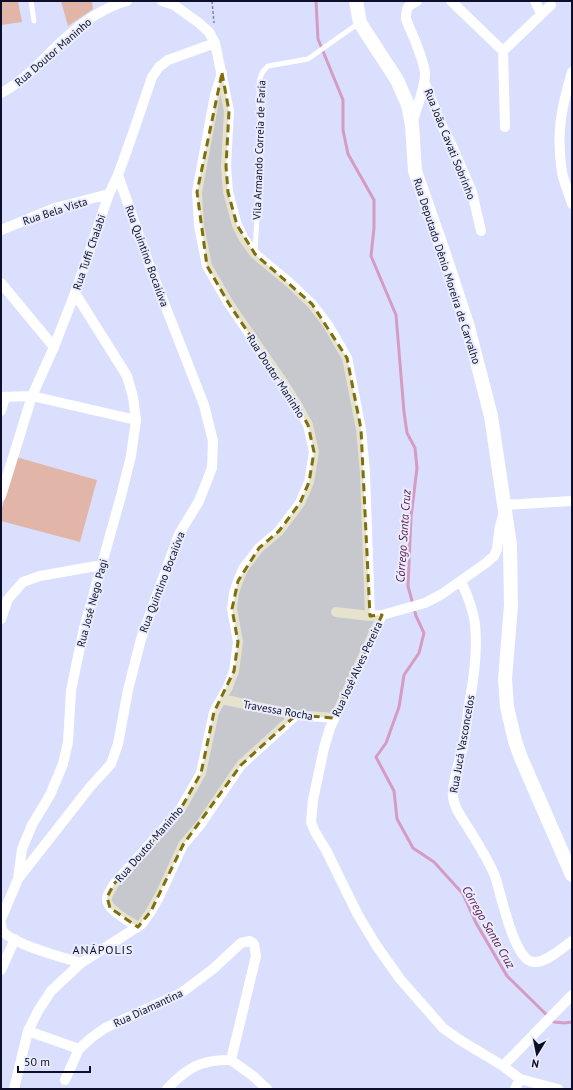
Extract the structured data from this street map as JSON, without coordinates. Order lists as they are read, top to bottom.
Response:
{
  "streets": {
    "street": [
      "Rua Doutor Maninho",
      "Rua João Cavati Sobrinho",
      "Rua Bela Vista",
      "Rua Tuffi Chalabi",
      "Rua Quintino Bocaiúva",
      "Rua Deputado Dênio Moreira de Carvalho",
      "Rua José Nego Pagi",
      "Rua José Alves Pereira",
      "Travessa Rocha",
      "Rua Jucá Vasconcelos",
      "Rua Diamantina"
    ],
    "lane": ["Vila Armando Correia de Faria"]
  },
  "crossings": [
    ["Rua Doutor Maninho", "Rua José Alves Pereira"],
    ["Rua Doutor Maninho", "Travessa Rocha"],
    ["Vila Armando Correia de Faria", "Rua Deputado Dênio Moreira de Carvalho"],
    ["Vila Armando Correia de Faria", "Rua José Alves Pereira"],
    ["Rua Bela Vista", "Rua Tuffi Chalabi"],
    ["Rua Tuffi Chalabi", "Rua Quintino Bocaiúva"],
    ["Rua Tuffi Chalabi", "Rua José Nego Pagi"],
    ["Rua Quintino Bocaiúva", "Rua José Nego Pagi"],
    ["Rua José Alves Pereira", "Travessa Rocha"]
  ],
  "districts": ["ANÁPOLIS"],
  "water": ["Córrego Santa Cruz"],
  "scale_bar": "50 m",
  "north": "bottom"
}
